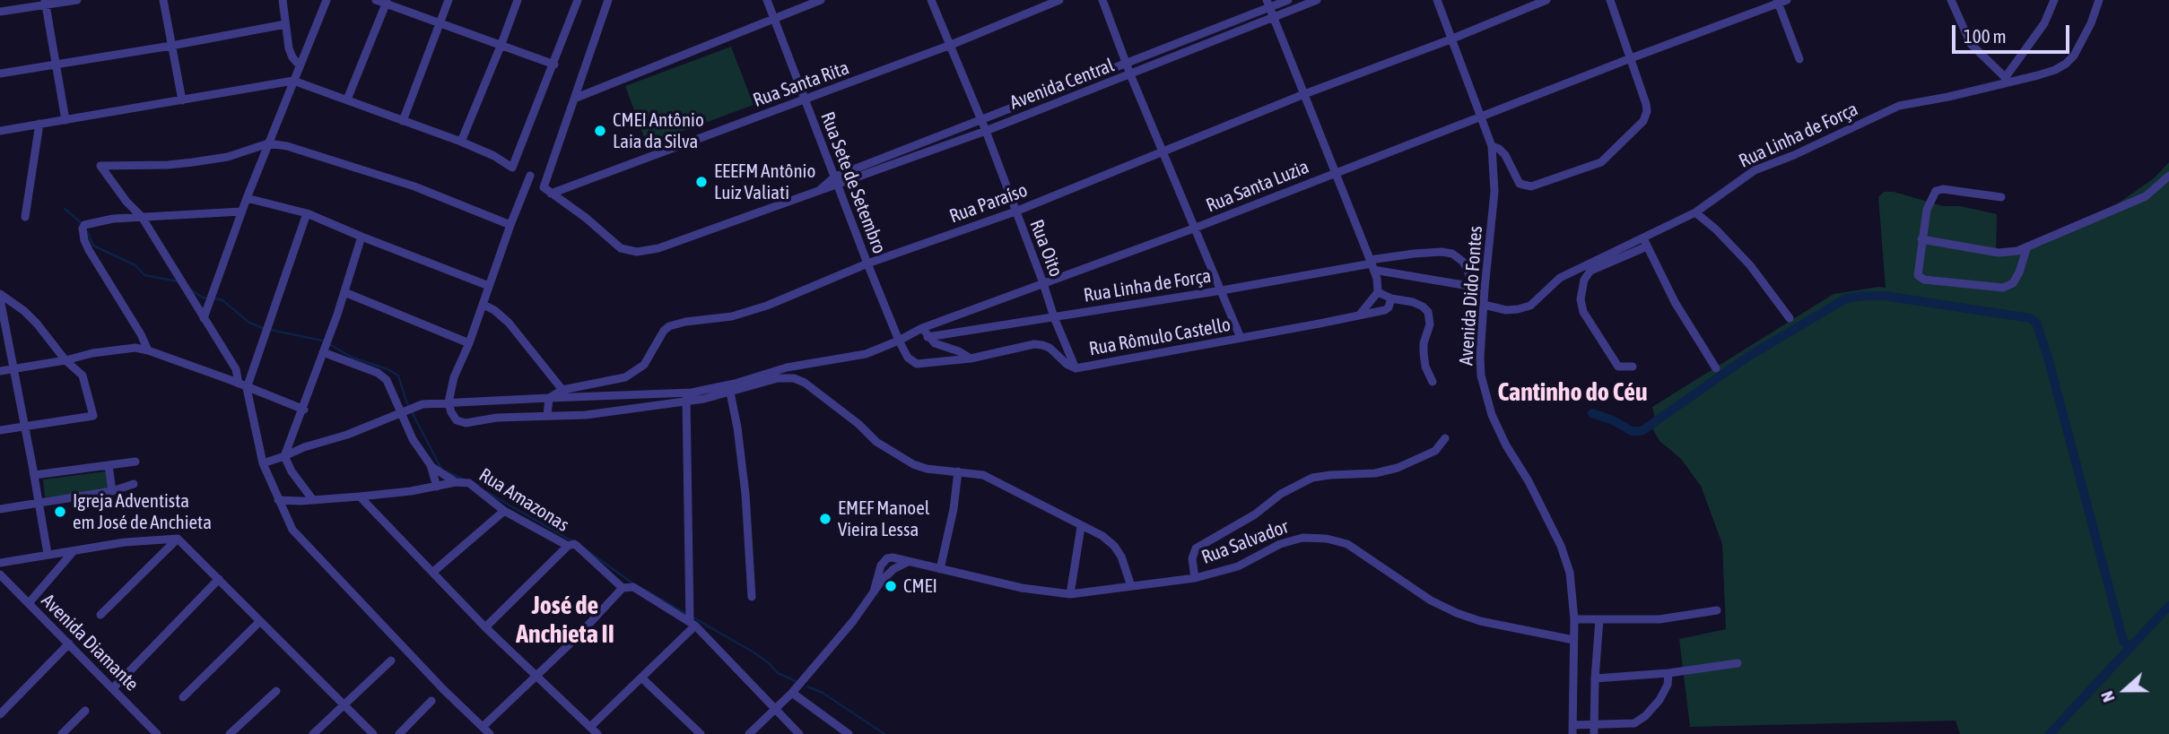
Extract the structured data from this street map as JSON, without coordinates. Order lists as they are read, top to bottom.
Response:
{
  "streets": {
    "street": [
      "Rua Santa Rita",
      "Avenida Central",
      "Rua Linha de Força",
      "Rua Sete de Setembro",
      "Rua Santa Luzia",
      "Rua Paraíso",
      "Rua Oito",
      "Avenida Dido Fontes",
      "Rua Rômulo Castello",
      "Rua Amazonas",
      "Rua Salvador",
      "Avenida Diamante"
    ]
  },
  "crossings": [
    ["Rua Santa Rita", "Avenida Central"],
    ["Rua Santa Rita", "Rua Sete de Setembro"],
    ["Rua Santa Rita", "Rua Oito"],
    ["Avenida Central", "Rua Sete de Setembro"],
    ["Avenida Central", "Rua Oito"],
    ["Rua Linha de Força", "Rua Oito"],
    ["Rua Linha de Força", "Avenida Dido Fontes"],
    ["Rua Sete de Setembro", "Rua Santa Luzia"],
    ["Rua Sete de Setembro", "Rua Paraíso"],
    ["Rua Sete de Setembro", "Rua Rômulo Castello"],
    ["Rua Santa Luzia", "Rua Oito"],
    ["Rua Santa Luzia", "Avenida Dido Fontes"],
    ["Rua Paraíso", "Rua Oito"],
    ["Rua Paraíso", "Avenida Dido Fontes"],
    ["Rua Oito", "Rua Rômulo Castello"],
    ["Avenida Dido Fontes", "Rua Salvador"],
    ["Rua Amazonas", "Rua Salvador"]
  ],
  "districts": ["Cantinho do Céu", "José de Anchieta II"],
  "places": [
    "CMEI Antônio Laia da Silva",
    "EEEFM Antônio Luiz Valiati",
    "Igreja Adventista em José de Anchieta",
    "EMEF Manoel Vieira Lessa",
    "CMEI"
  ],
  "scale_bar": "100 m",
  "north": "left"
}
